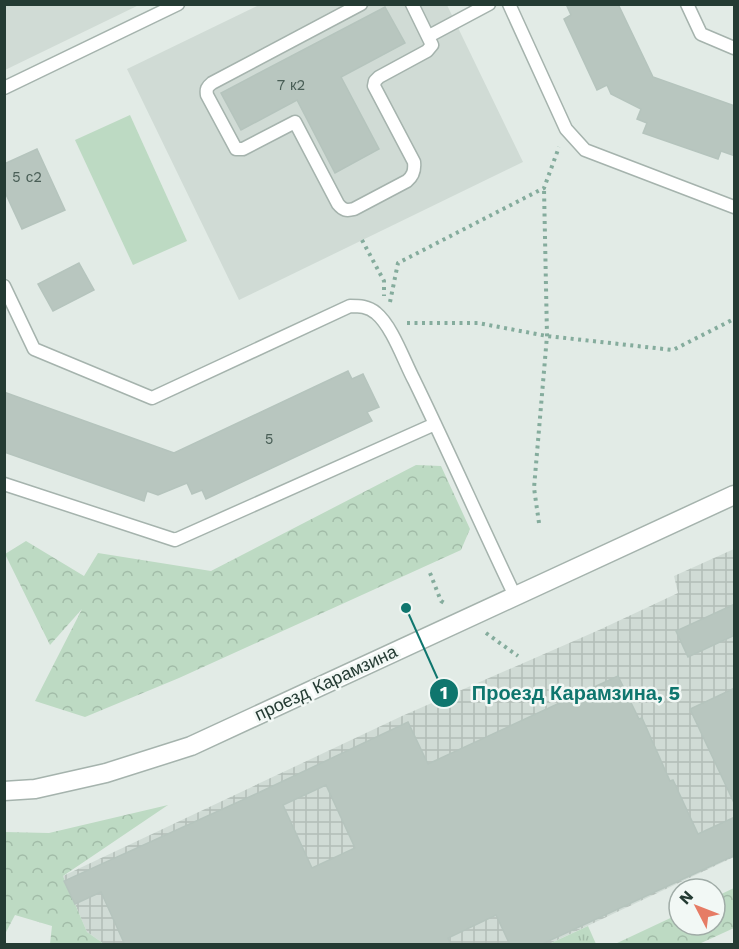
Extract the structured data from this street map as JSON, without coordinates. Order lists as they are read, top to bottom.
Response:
{
  "streets": {
    "street": ["проезд Карамзина"]
  },
  "places": ["Проезд Карамзина, 5"],
  "house_numbers": ["7 к2", "5 с2", "5"],
  "north": "top left"
}
